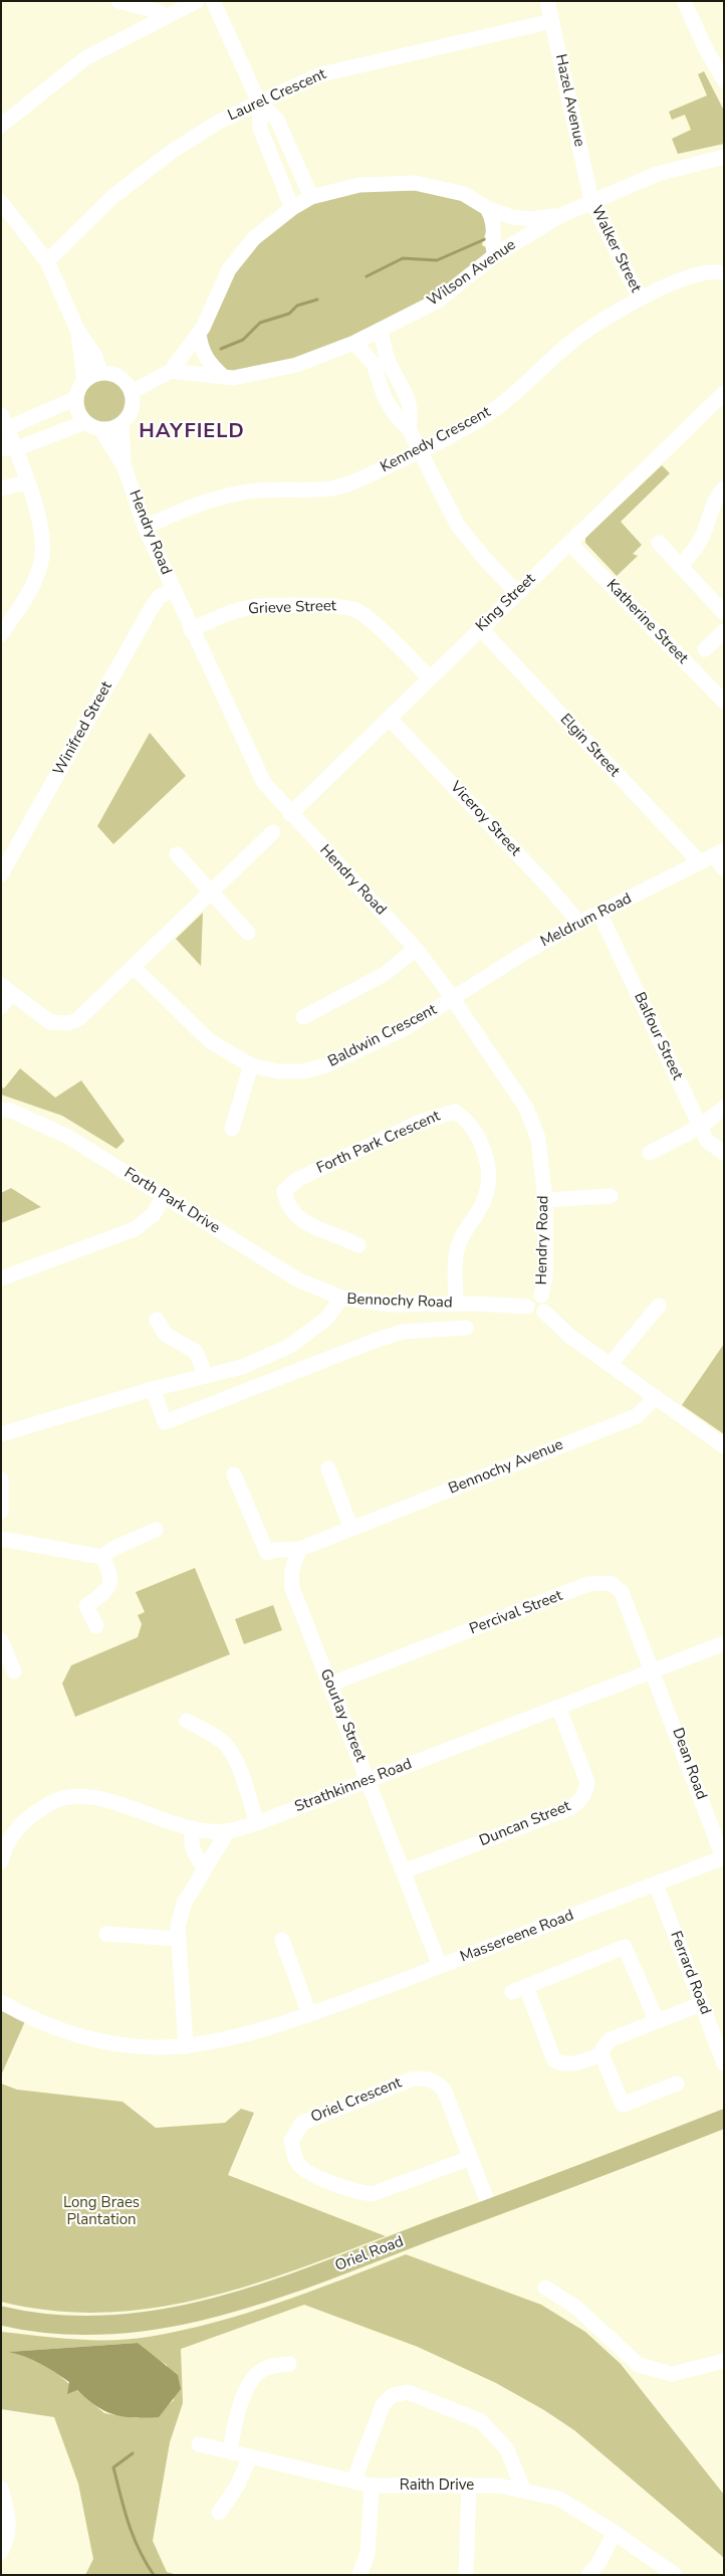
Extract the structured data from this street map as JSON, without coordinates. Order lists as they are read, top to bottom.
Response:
{
  "streets": {
    "main road": ["Oriel Road"],
    "street": [
      "Laurel Crescent",
      "Hazel Avenue",
      "Walker Street",
      "Wilson Avenue",
      "Kennedy Crescent",
      "Hendry Road",
      "King Street",
      "Grieve Street",
      "Katherine Street",
      "Winifred Street",
      "Elgin Street",
      "Viceroy Street",
      "Meldrum Road",
      "Baldwin Crescent",
      "Balfour Street",
      "Forth Park Crescent",
      "Forth Park Drive",
      "Bennochy Road",
      "Bennochy Avenue",
      "Percival Street",
      "Gourlay Street",
      "Dean Road",
      "Strathkinnes Road",
      "Duncan Street",
      "Massereene Road",
      "Ferrard Road",
      "Oriel Crescent",
      "Raith Drive"
    ]
  },
  "crossings": [
    ["Laurel Crescent", "Hazel Avenue"],
    ["Hazel Avenue", "Walker Street"],
    ["Hazel Avenue", "Wilson Avenue"],
    ["Walker Street", "Wilson Avenue"],
    ["Walker Street", "Kennedy Crescent"],
    ["Kennedy Crescent", "Hendry Road"],
    ["Hendry Road", "King Street"],
    ["Hendry Road", "Grieve Street"],
    ["Hendry Road", "Winifred Street"],
    ["Hendry Road", "Meldrum Road"],
    ["Hendry Road", "Baldwin Crescent"],
    ["Hendry Road", "Bennochy Road"],
    ["King Street", "Grieve Street"],
    ["King Street", "Katherine Street"],
    ["King Street", "Elgin Street"],
    ["King Street", "Viceroy Street"],
    ["Elgin Street", "Meldrum Road"],
    ["Viceroy Street", "Meldrum Road"],
    ["Meldrum Road", "Baldwin Crescent"],
    ["Meldrum Road", "Balfour Street"],
    ["Forth Park Crescent", "Bennochy Road"],
    ["Forth Park Drive", "Bennochy Road"],
    ["Bennochy Avenue", "Gourlay Street"],
    ["Percival Street", "Gourlay Street"],
    ["Percival Street", "Dean Road"],
    ["Percival Street", "Strathkinnes Road"],
    ["Gourlay Street", "Strathkinnes Road"],
    ["Gourlay Street", "Duncan Street"],
    ["Gourlay Street", "Massereene Road"],
    ["Dean Road", "Strathkinnes Road"],
    ["Dean Road", "Massereene Road"],
    ["Strathkinnes Road", "Duncan Street"],
    ["Massereene Road", "Ferrard Road"],
    ["Oriel Crescent", "Oriel Road"]
  ],
  "districts": ["HAYFIELD"],
  "parks": ["Long Braes Plantation"]
}
